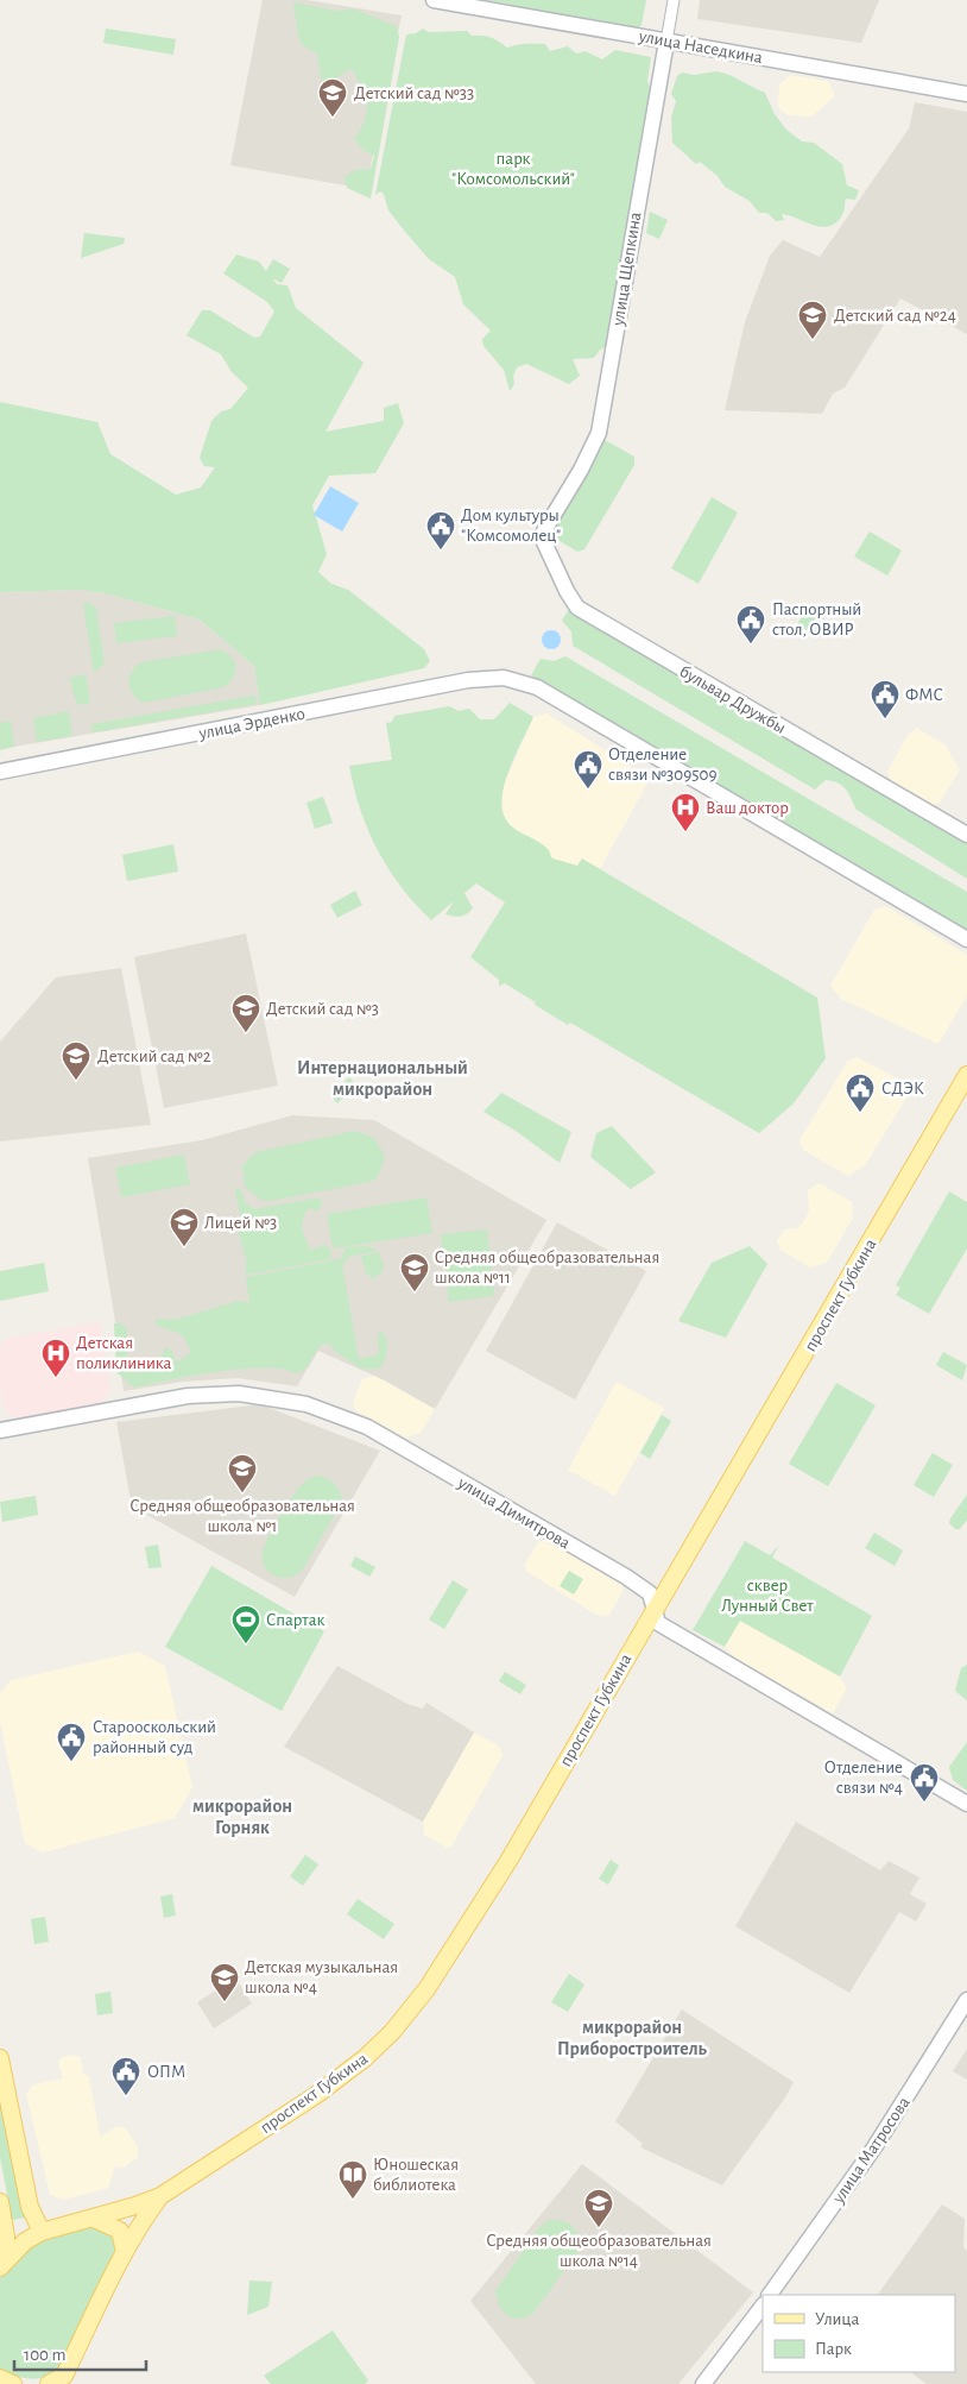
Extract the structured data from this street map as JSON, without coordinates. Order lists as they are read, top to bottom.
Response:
{
  "streets": {
    "main road": [
      "улица Наседкина",
      "улица Щепкина",
      "бульвар Дружбы",
      "улица Эрденко",
      "проспект Губкина",
      "улица Димитрова",
      "улица Матросова"
    ]
  },
  "crossings": [
    ["улица Наседкина", "улица Щепкина"],
    ["улица Щепкина", "бульвар Дружбы"],
    ["проспект Губкина", "улица Димитрова"]
  ],
  "districts": ["Интернациональный микрорайон", "микрорайон Горняк", "микрорайон Приборостроитель"],
  "parks": ["парк \"Комсомольский\"", "сквер Лунный Свет"],
  "places": {
    "school or university": [
      "Детский сад №33",
      "Детский сад №24",
      "Детский сад №3",
      "Детский сад №2",
      "Лицей №3",
      "Cредняя общеобразовательная школа №11",
      "Средняя общеобразовательная школа №1",
      "Детская музыкальная школа №4",
      "Средняя общеобразовательная школа №14"
    ],
    "public building": [
      "Дом культуры \"Комсомолец\"",
      "Паспортный стол, ОВИР",
      "ФМС",
      "Отделение связи №309509",
      "СДЭК",
      "Старооскольский районный суд",
      "Отделение связи №4",
      "ОПМ"
    ],
    "hospital": ["Ваш доктор", "Детская поликлиника"],
    "sports": ["Спартак"],
    "library": ["Юношеская библиотека"]
  },
  "legend": ["Улица", "Парк"],
  "scale_bar": "100 m"
}
